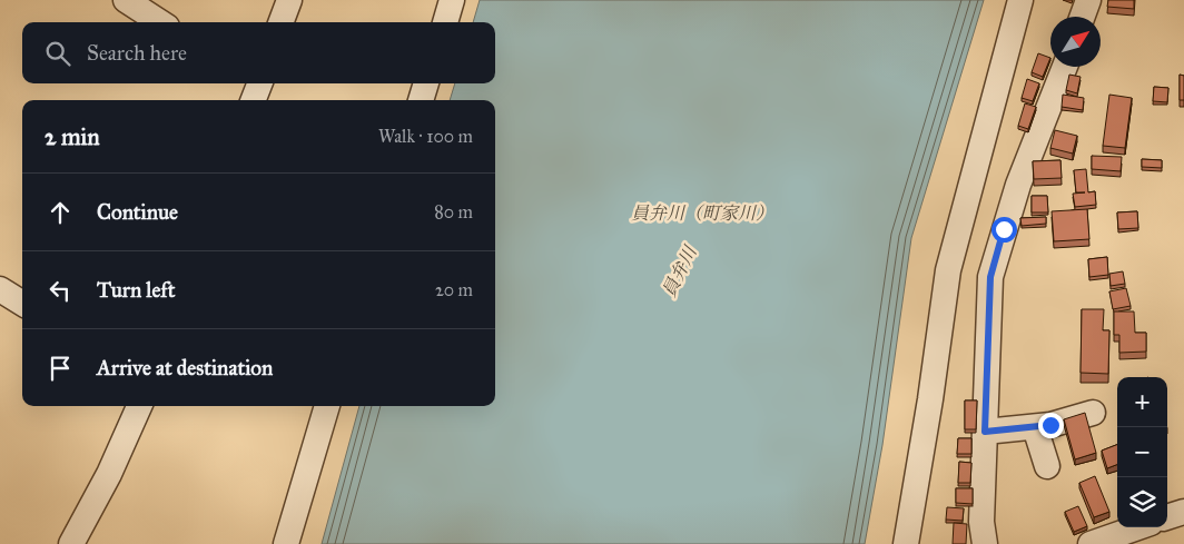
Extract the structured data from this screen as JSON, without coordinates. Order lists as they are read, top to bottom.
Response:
{
  "water": ["員弁川（町家川）", "員弁川"],
  "north": "top right",
  "page": {
    "search": "Search here",
    "heading": ["2 min", "Walk · 100 m"],
    "list": [
      ["Continue", "80 m"],
      ["Turn left", "20 m"],
      "Arrive at destination"
    ],
    "map_buttons": ["+", "−"]
  }
}
